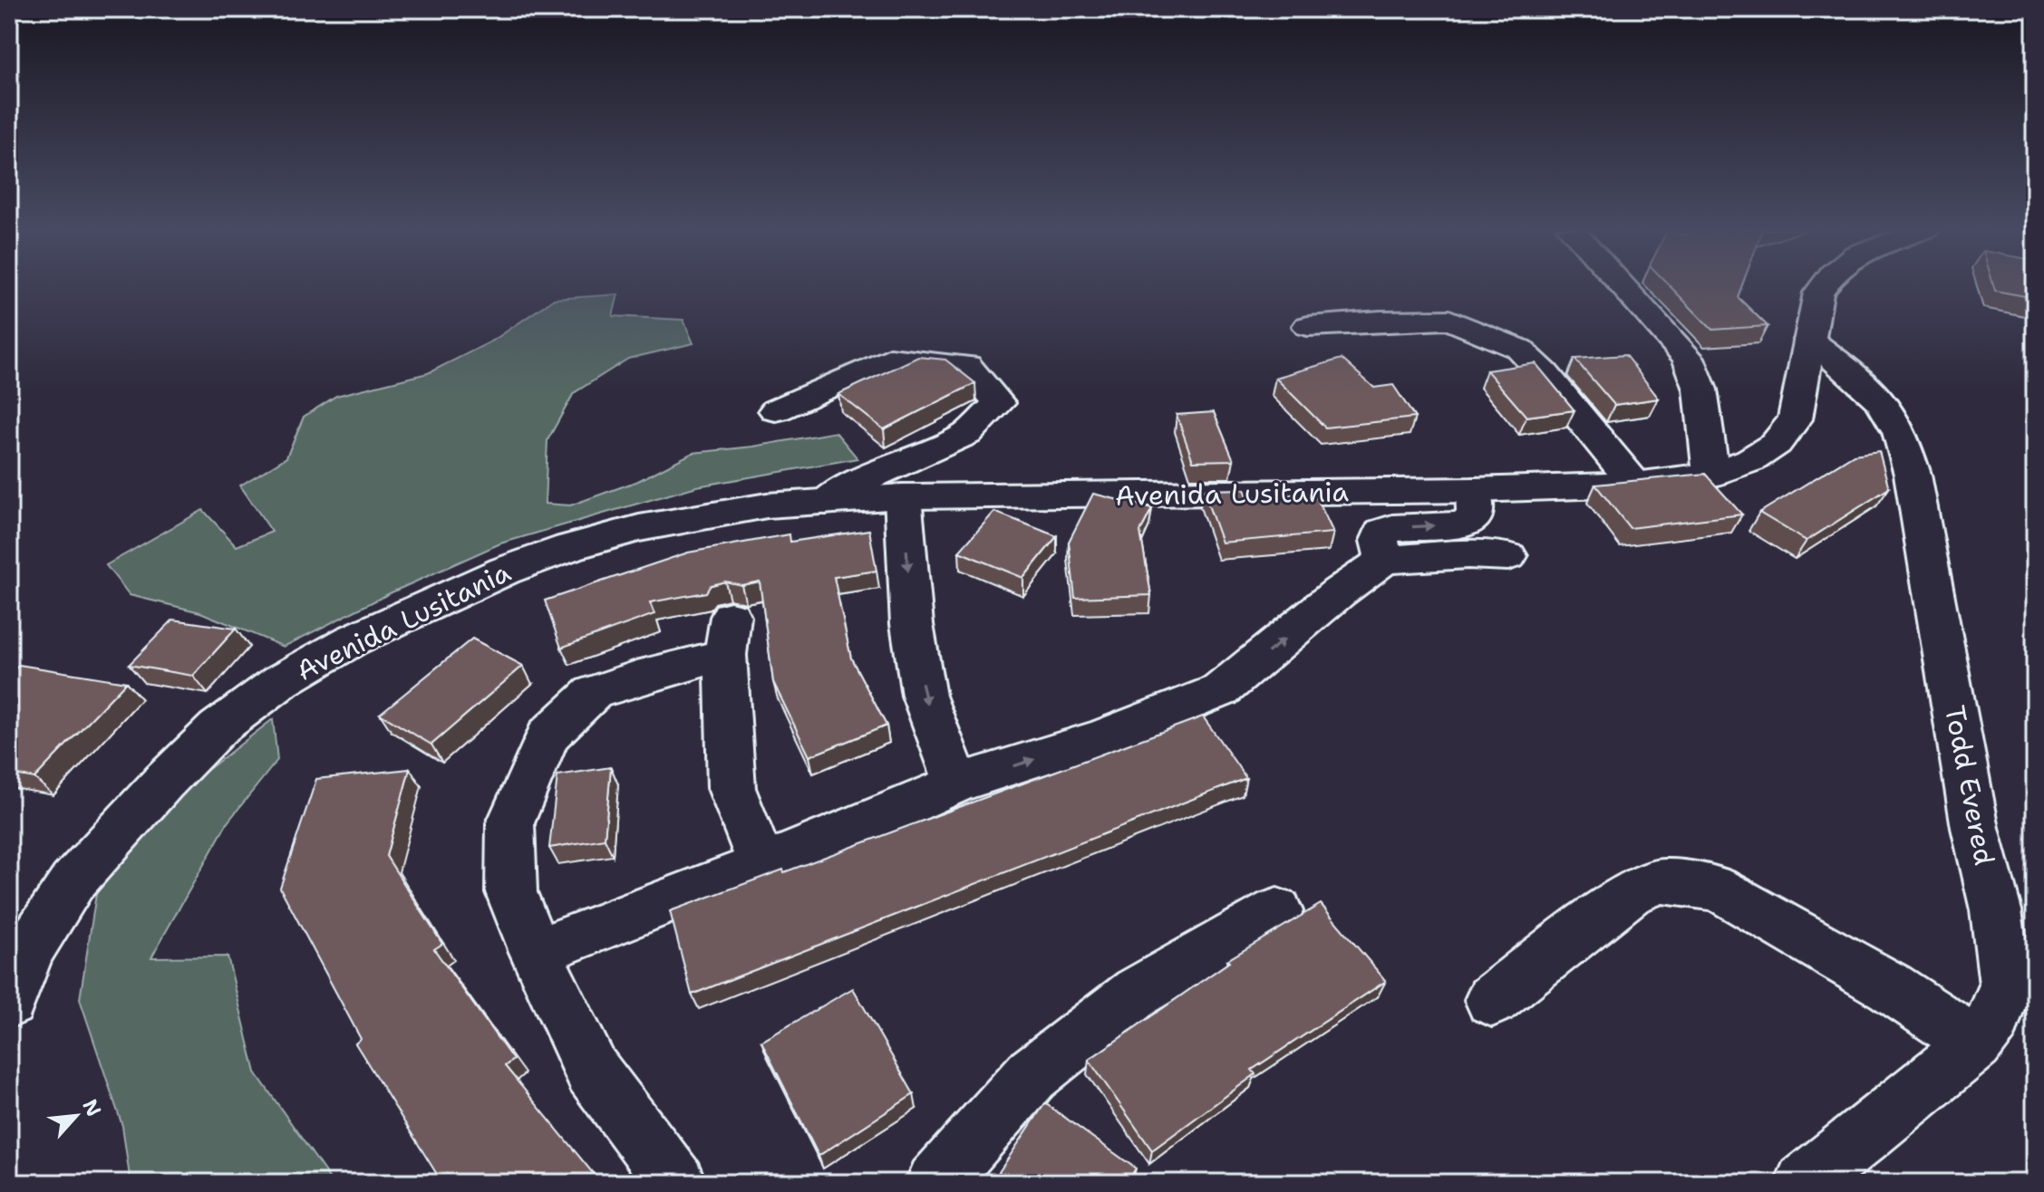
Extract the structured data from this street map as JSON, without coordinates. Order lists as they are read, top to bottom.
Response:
{
  "streets": {
    "street": ["Avenida Lusitania", "Todd Evered"]
  },
  "crossings": [
    ["Avenida Lusitania", "Todd Evered"]
  ],
  "north": "top right"
}
